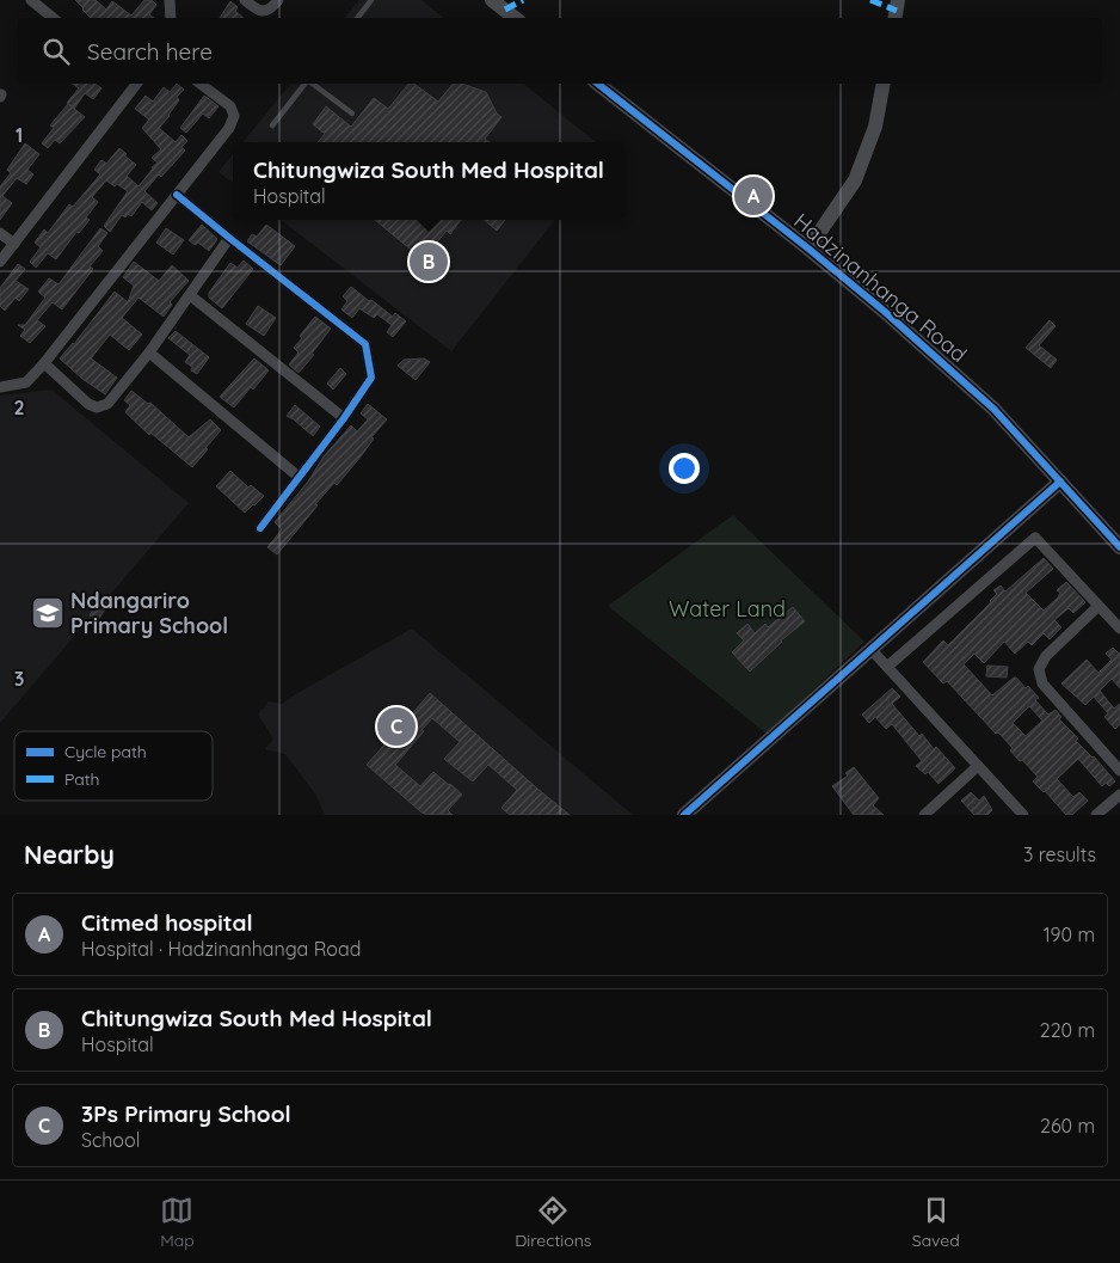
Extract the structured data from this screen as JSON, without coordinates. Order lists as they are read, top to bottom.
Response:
{
  "streets": {
    "street": ["Hadzinanhanga Road"]
  },
  "parks": ["Water Land"],
  "places": {
    "school or university": ["Ndangariro Primary School"]
  },
  "legend": ["Cycle path", "Path"],
  "page": {
    "search": "Search here",
    "popup": ["Chitungwiza South Med Hospital", "Hospital"],
    "pins": ["A", "B", "C"],
    "heading": ["Nearby", "3 results"],
    "list": [
      {
        "mark": "A",
        "name": "Citmed hospital",
        "note": "Hospital · Hadzinanhanga Road",
        "value": "190 m"
      },
      {
        "mark": "B",
        "name": "Chitungwiza South Med Hospital",
        "note": "Hospital",
        "value": "220 m"
      },
      {
        "mark": "C",
        "name": "3Ps Primary School",
        "note": "School",
        "value": "260 m"
      }
    ],
    "nav": ["Map", "Directions", "Saved"]
  },
  "grid": {
    "rows": ["1", "2", "3"]
  }
}
